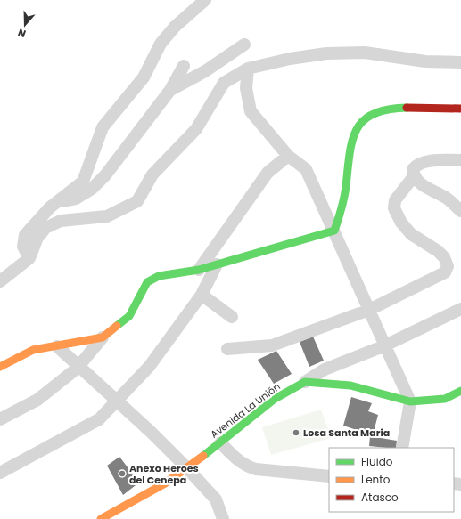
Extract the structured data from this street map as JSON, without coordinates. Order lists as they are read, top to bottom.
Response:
{
  "streets": {
    "street": ["Avenida La Unión"]
  },
  "places": ["Losa Santa Maria", "Anexo Heroes del Cenepa"],
  "legend": ["Fluido", "Lento", "Atasco"],
  "north": "bottom"
}
